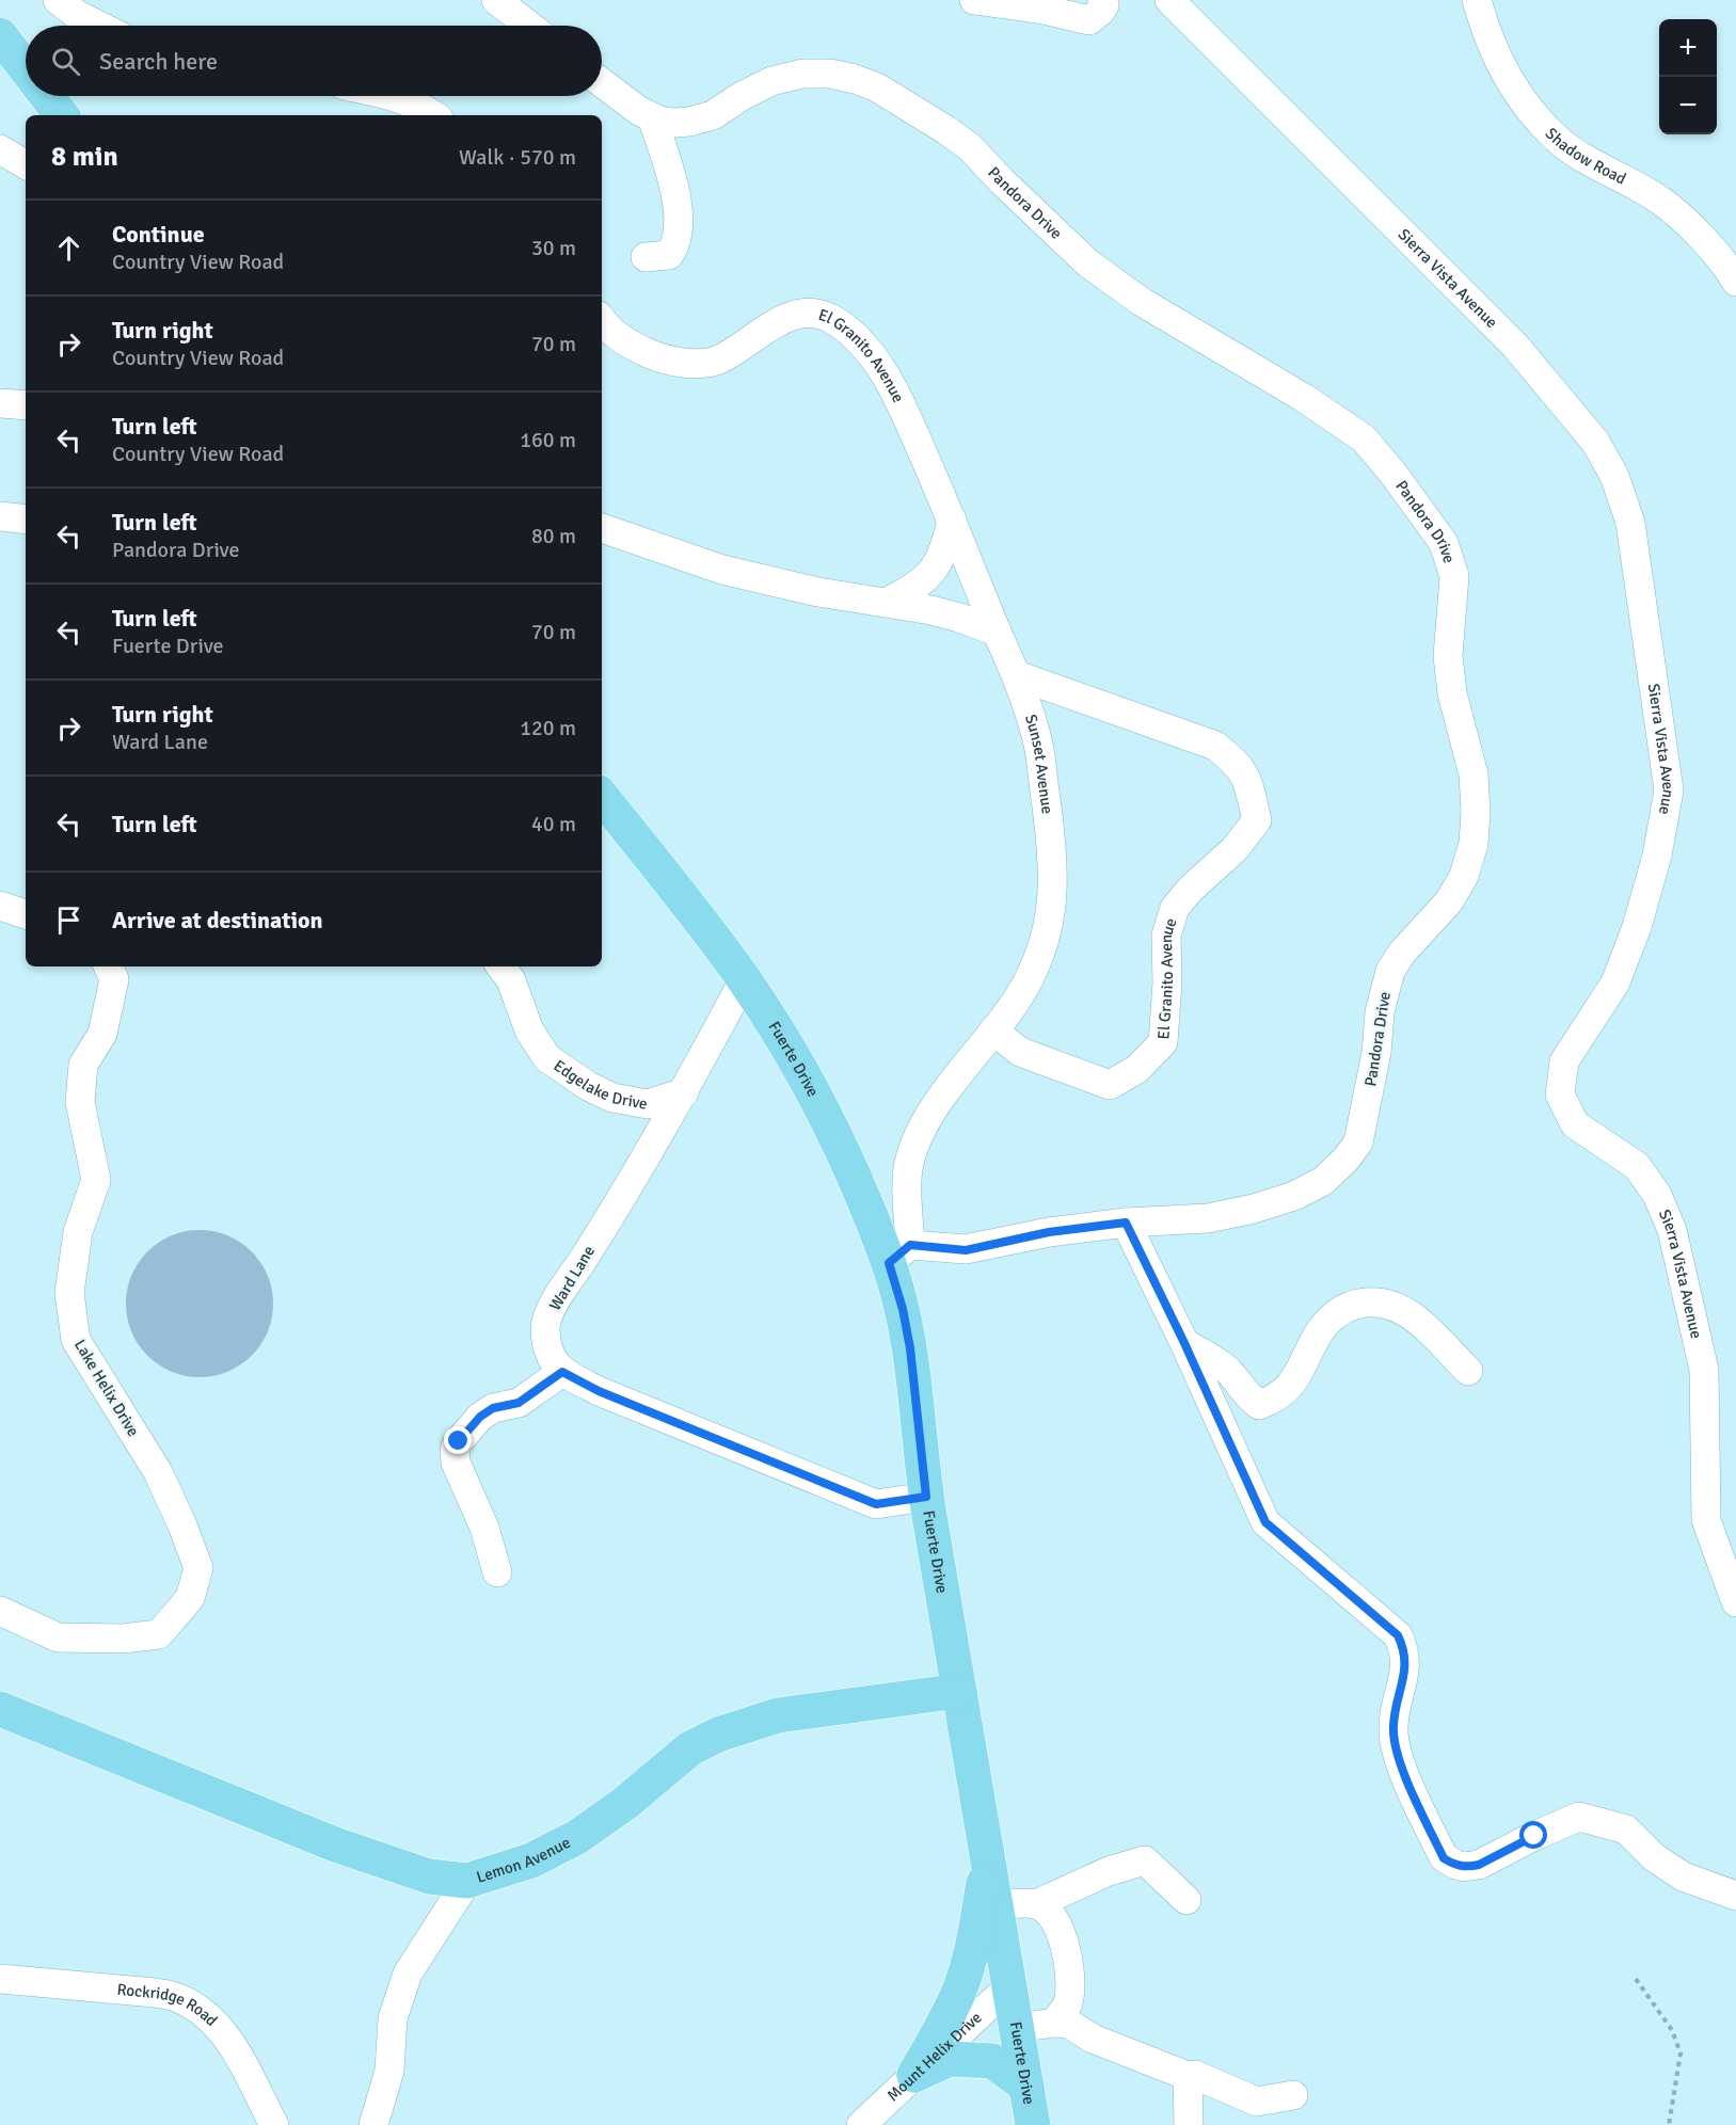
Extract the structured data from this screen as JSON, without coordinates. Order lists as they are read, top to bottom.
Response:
{
  "streets": {
    "main road": ["Fuerte Drive", "Lemon Avenue"],
    "street": [
      "Shadow Road",
      "Pandora Drive",
      "Sierra Vista Avenue",
      "El Granito Avenue",
      "Sunset Avenue",
      "Edgelake Drive",
      "Ward Lane",
      "Lake Helix Drive",
      "Rockridge Road",
      "Mount Helix Drive"
    ]
  },
  "crossings": [
    ["Pandora Drive", "Sunset Avenue"],
    ["Pandora Drive", "Fuerte Drive"],
    ["El Granito Avenue", "Sunset Avenue"],
    ["Sunset Avenue", "Fuerte Drive"],
    ["Fuerte Drive", "Ward Lane"],
    ["Fuerte Drive", "Lemon Avenue"],
    ["Fuerte Drive", "Mount Helix Drive"],
    ["Edgelake Drive", "Ward Lane"]
  ],
  "page": {
    "map_buttons": ["+", "−"],
    "search": "Search here",
    "heading": ["8 min", "Walk · 570 m"],
    "list": [
      ["Continue", "Country View Road", "30 m"],
      ["Turn right", "Country View Road", "70 m"],
      ["Turn left", "Country View Road", "160 m"],
      ["Turn left", "Pandora Drive", "80 m"],
      ["Turn left", "Fuerte Drive", "70 m"],
      ["Turn right", "Ward Lane", "120 m"],
      ["Turn left", "40 m"],
      "Arrive at destination"
    ]
  }
}
